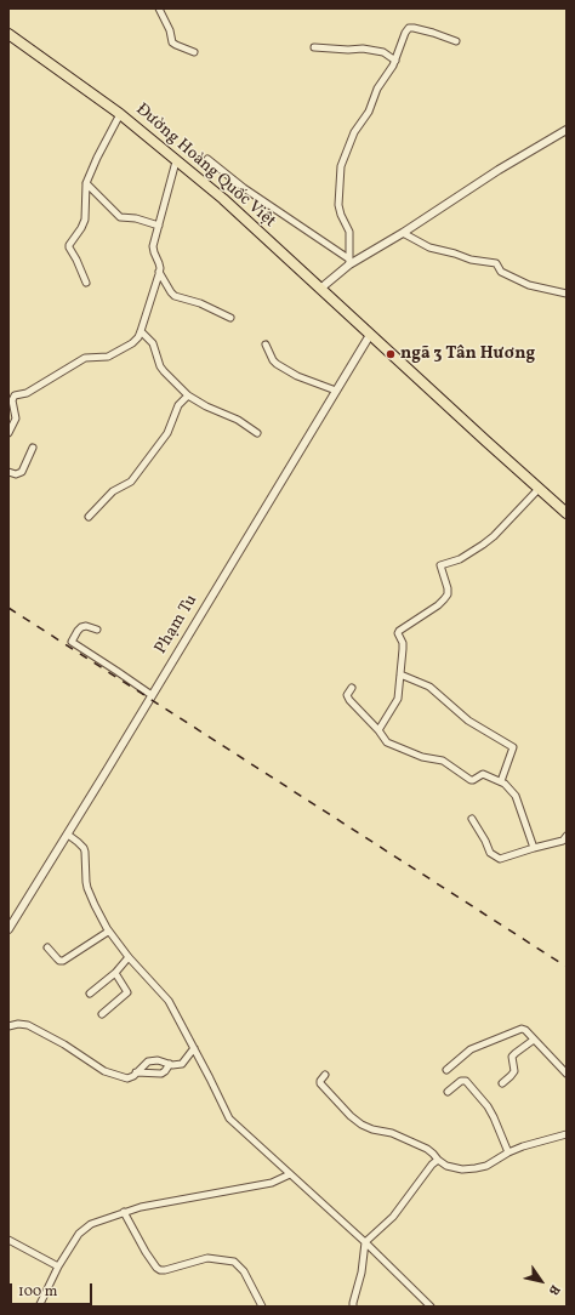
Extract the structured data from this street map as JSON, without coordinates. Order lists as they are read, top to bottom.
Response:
{
  "streets": {
    "highway": ["Đường Hoàng Quốc Việt"],
    "street": ["Phạm Tu"]
  },
  "crossings": [
    ["Đường Hoàng Quốc Việt", "Phạm Tu"]
  ],
  "places": ["ngã 3 Tân Hương"],
  "scale_bar": "100 m",
  "north": "bottom right"
}
